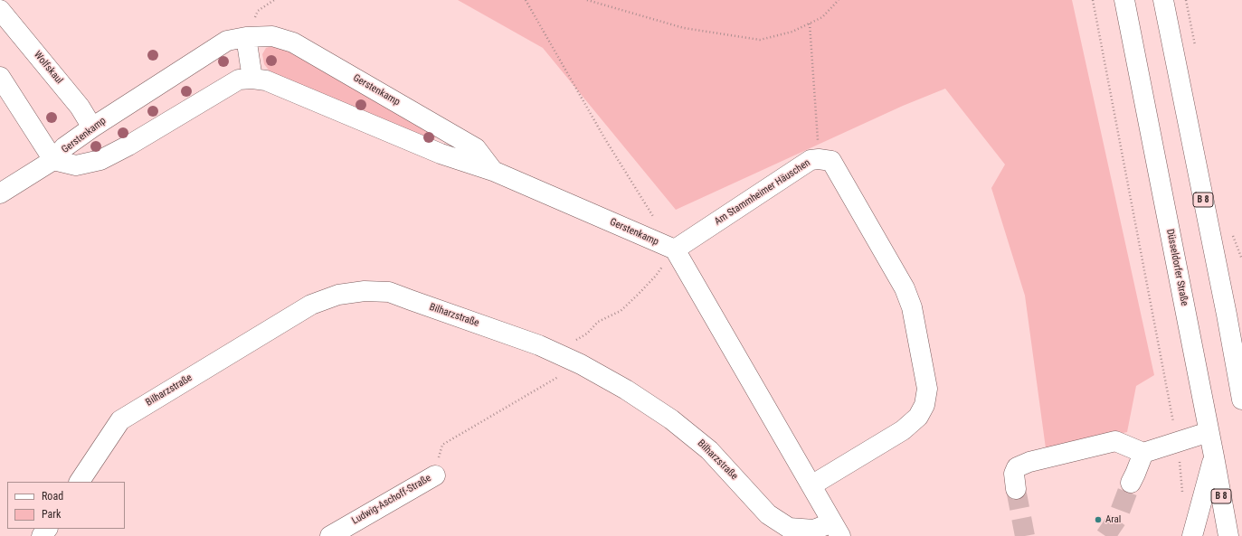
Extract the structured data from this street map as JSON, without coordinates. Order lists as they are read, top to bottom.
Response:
{
  "streets": {
    "street": [
      "Wolfskaul",
      "Gerstenkamp",
      "Am Stammheimer Häuschen",
      "B 8",
      "Düsseldorfer Straße",
      "Bilharzstraße",
      "Ludwig-Aschoff-Straße"
    ]
  },
  "crossings": [
    ["Wolfskaul", "Gerstenkamp"],
    ["Gerstenkamp", "Am Stammheimer Häuschen"]
  ],
  "places": ["Aral"],
  "legend": ["Road", "Park"]
}
